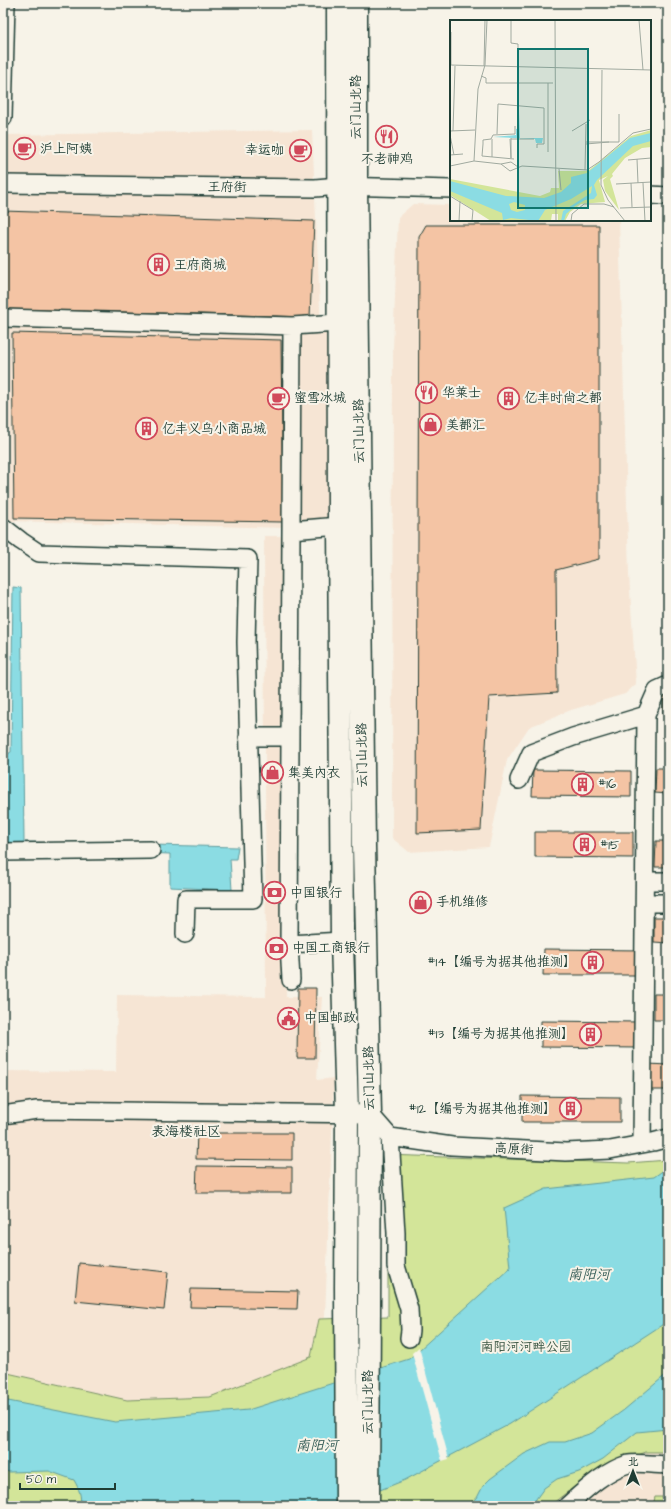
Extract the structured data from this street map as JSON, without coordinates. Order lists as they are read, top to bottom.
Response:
{
  "streets": {
    "main road": ["云门山北路"],
    "street": ["王府街", "高原街"]
  },
  "crossings": [
    ["云门山北路", "王府街"]
  ],
  "districts": ["表海楼社区"],
  "water": ["南阳河"],
  "parks": ["南阳河河畔公园"],
  "places": {
    "restaurant": ["不老神鸡", "华莱士"],
    "cafe": ["沪上阿姨", "幸运咖", "蜜雪冰城"],
    "building": [
      "王府商城",
      "亿丰时尚之都",
      "亿丰义乌小商品城",
      "#16",
      "#15",
      "#14【编号为据其他推测】",
      "#13【编号为据其他推测】",
      "#12【编号为据其他推测】"
    ],
    "shop": ["美都汇", "集美内衣", "手机维修"],
    "bank": ["中国银行", "中国工商银行"],
    "public building": ["中国邮政"]
  },
  "scale_bar": "50 m",
  "north": "top"
}
